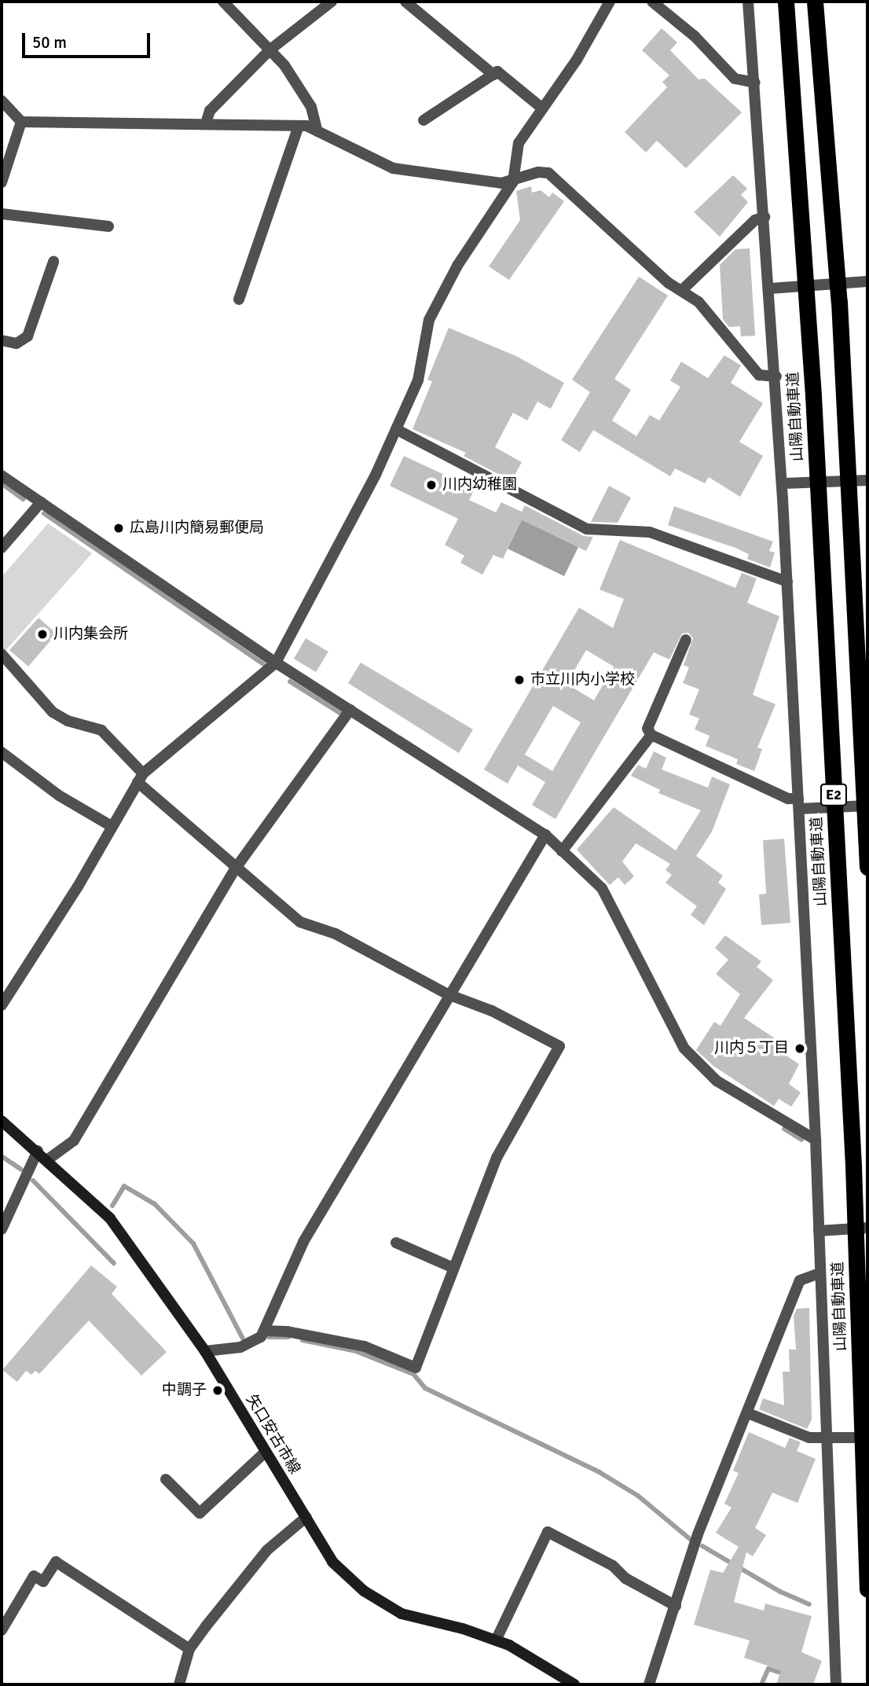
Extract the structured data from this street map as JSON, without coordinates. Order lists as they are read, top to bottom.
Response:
{
  "streets": {
    "highway": ["山陽自動車道", "E2"],
    "main road": ["矢口安古市線"]
  },
  "places": [
    "川内幼稚園",
    "広島川内簡易郵便局",
    "川内集会所",
    "市立川内小学校",
    "川内５丁目",
    "中調子"
  ],
  "scale_bar": "50 m"
}
